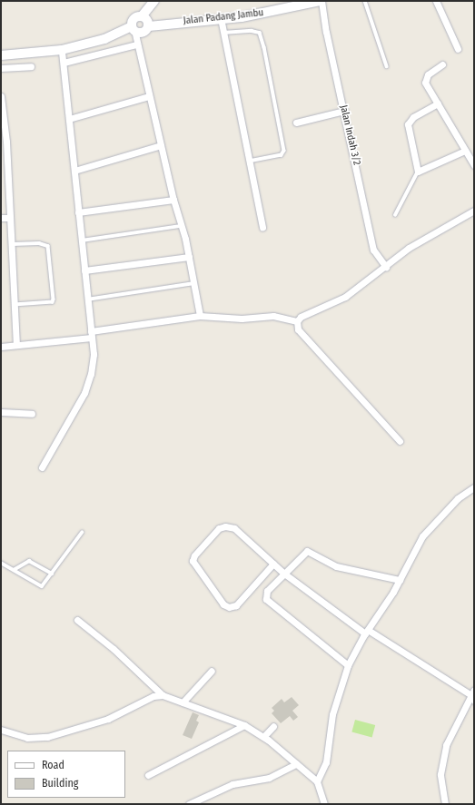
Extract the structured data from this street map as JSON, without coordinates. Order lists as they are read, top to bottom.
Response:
{
  "streets": {
    "street": ["Jalan Padang Jambu", "Jalan Indah 3/2"]
  },
  "crossings": [
    ["Jalan Padang Jambu", "Jalan Indah 3/2"]
  ],
  "legend": ["Road", "Building"]
}
